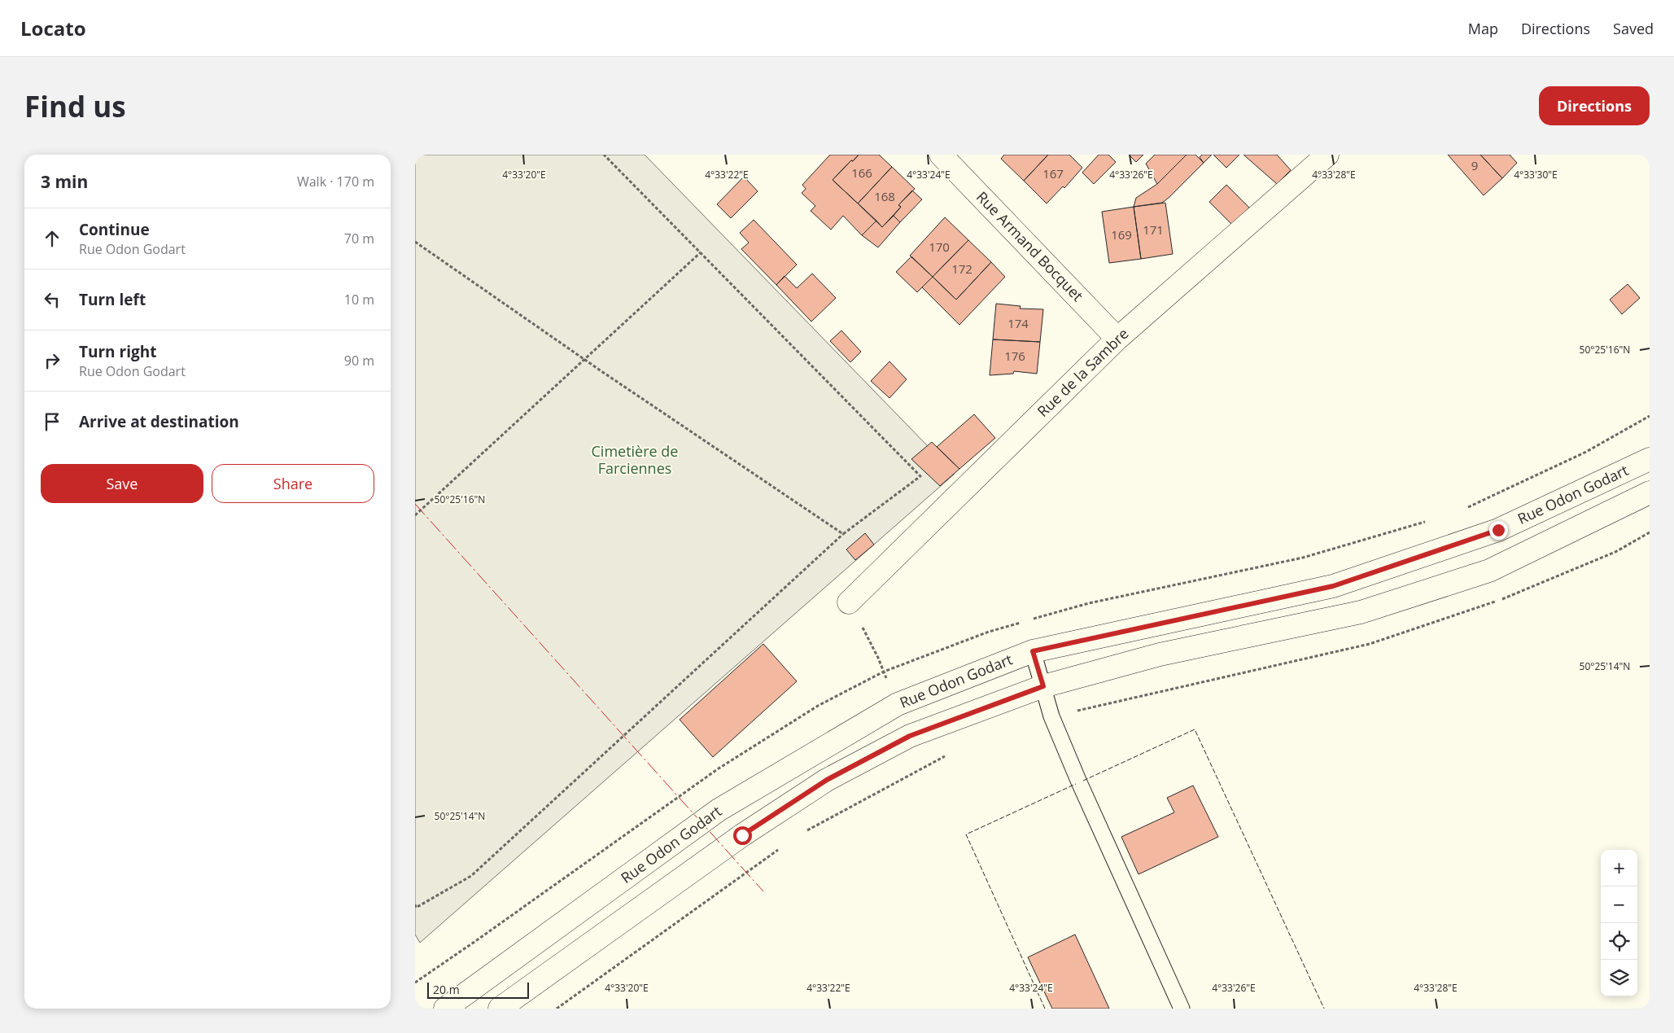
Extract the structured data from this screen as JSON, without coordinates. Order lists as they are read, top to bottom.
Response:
{
  "streets": {
    "main road": ["Rue Armand Bocquet", "Rue de la Sambre", "Rue Odon Godart"]
  },
  "crossings": [
    ["Rue Armand Bocquet", "Rue de la Sambre"]
  ],
  "parks": ["Cimetière de Farciennes"],
  "house_numbers": [
    "9",
    "166",
    "167",
    "168",
    "171",
    "169",
    "170",
    "172",
    "174",
    "176"
  ],
  "scale_bar": "20 m",
  "page": {
    "header": "Locato",
    "nav": ["Map", "Directions", "Saved"],
    "buttons": [
      "Directions",
      ["Save", "Share"]
    ],
    "title": "Find us",
    "heading": ["3 min", "Walk · 170 m"],
    "list": [
      ["Continue", "Rue Odon Godart", "70 m"],
      ["Turn left", "10 m"],
      ["Turn right", "Rue Odon Godart", "90 m"],
      "Arrive at destination"
    ],
    "map_buttons": ["+", "−"],
    "scale": "20 m"
  },
  "coordinates": [
    "4°33'20\"E",
    "4°33'22\"E",
    "4°33'24\"E",
    "4°33'26\"E",
    "4°33'28\"E",
    "4°33'30\"E",
    "50°25'16\"N",
    "50°25'14\"N"
  ]
}
